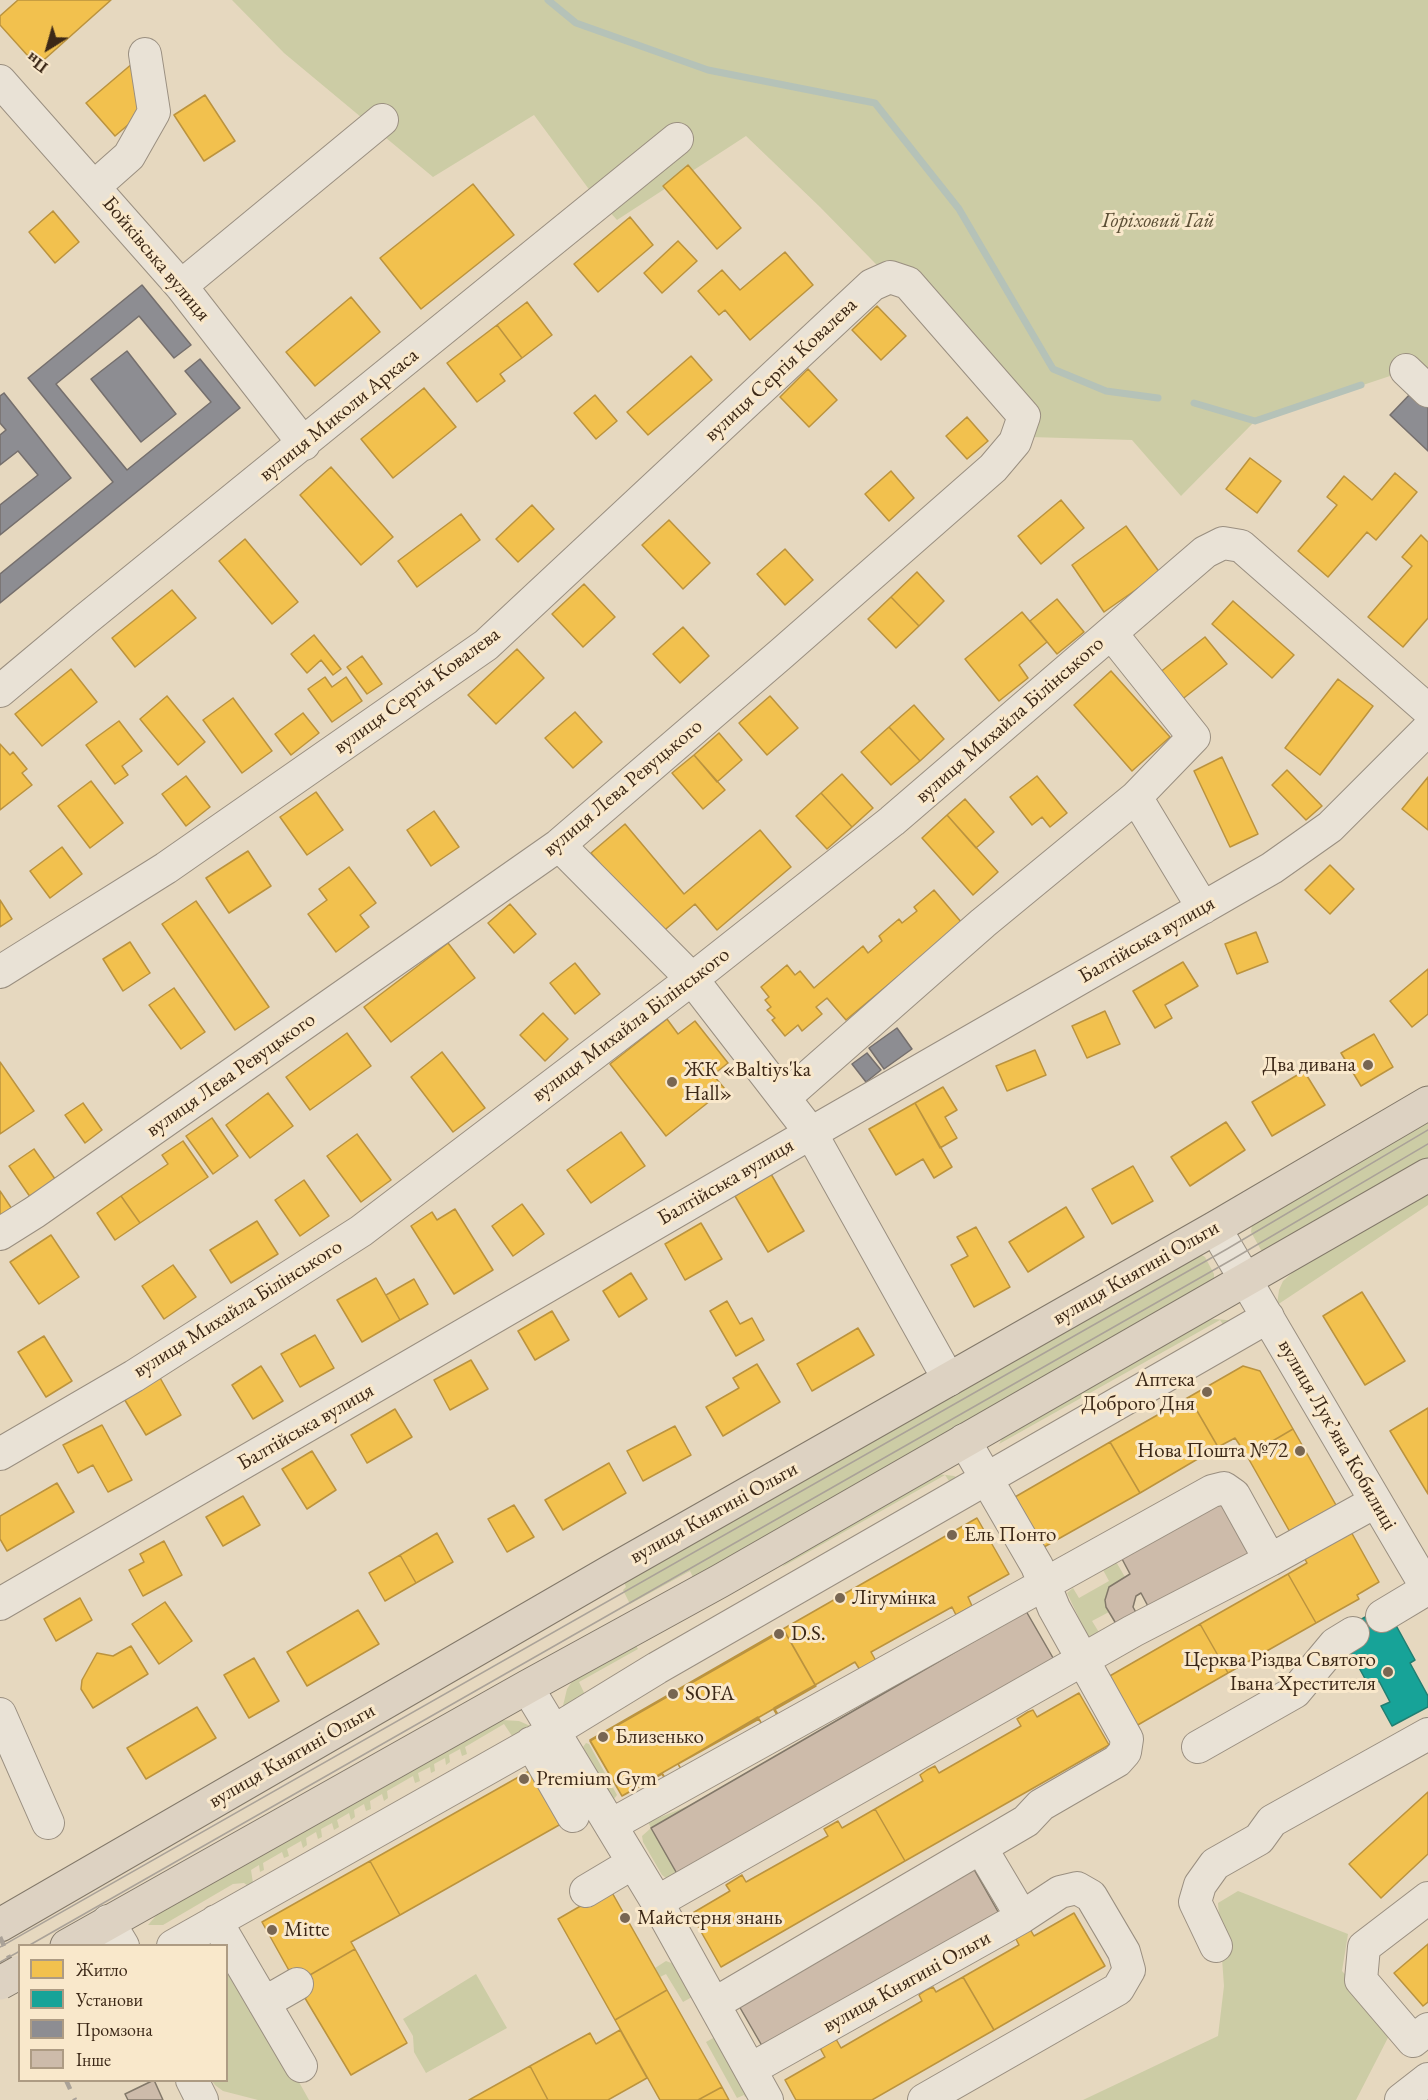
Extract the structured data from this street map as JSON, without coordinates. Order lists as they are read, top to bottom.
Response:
{
  "streets": {
    "main road": ["вулиця Княгині Ольги"],
    "street": [
      "Бойківська вулиця",
      "вулиця Сергія Ковалева",
      "вулиця Миколи Аркаса",
      "вулиця Михайла Білінського",
      "вулиця Лева Ревуцького",
      "Балтійська вулиця",
      "вулиця Лукʼяна Кобилиці"
    ]
  },
  "crossings": [
    ["Бойківська вулиця", "вулиця Миколи Аркаса"],
    ["вулиця Сергія Ковалева", "вулиця Лева Ревуцького"],
    ["вулиця Княгині Ольги", "вулиця Лукʼяна Кобилиці"]
  ],
  "parks": ["Горіховий Гай"],
  "places": [
    "Два дивана",
    "ЖК «Baltiysʹka Hall»",
    "Аптека Доброго Дня",
    "Нова Пошта №72",
    "Ель Понто",
    "Лігумінка",
    "D.S.",
    "Церква Різдва Святого Івана Хрестителя",
    "SOFA",
    "Близенько",
    "Premium Gym",
    "Майстерня знань",
    "Mitte"
  ],
  "legend": [
    "Житло",
    "Установи",
    "Промзона",
    "Інше"
  ],
  "north": "bottom left"
}
